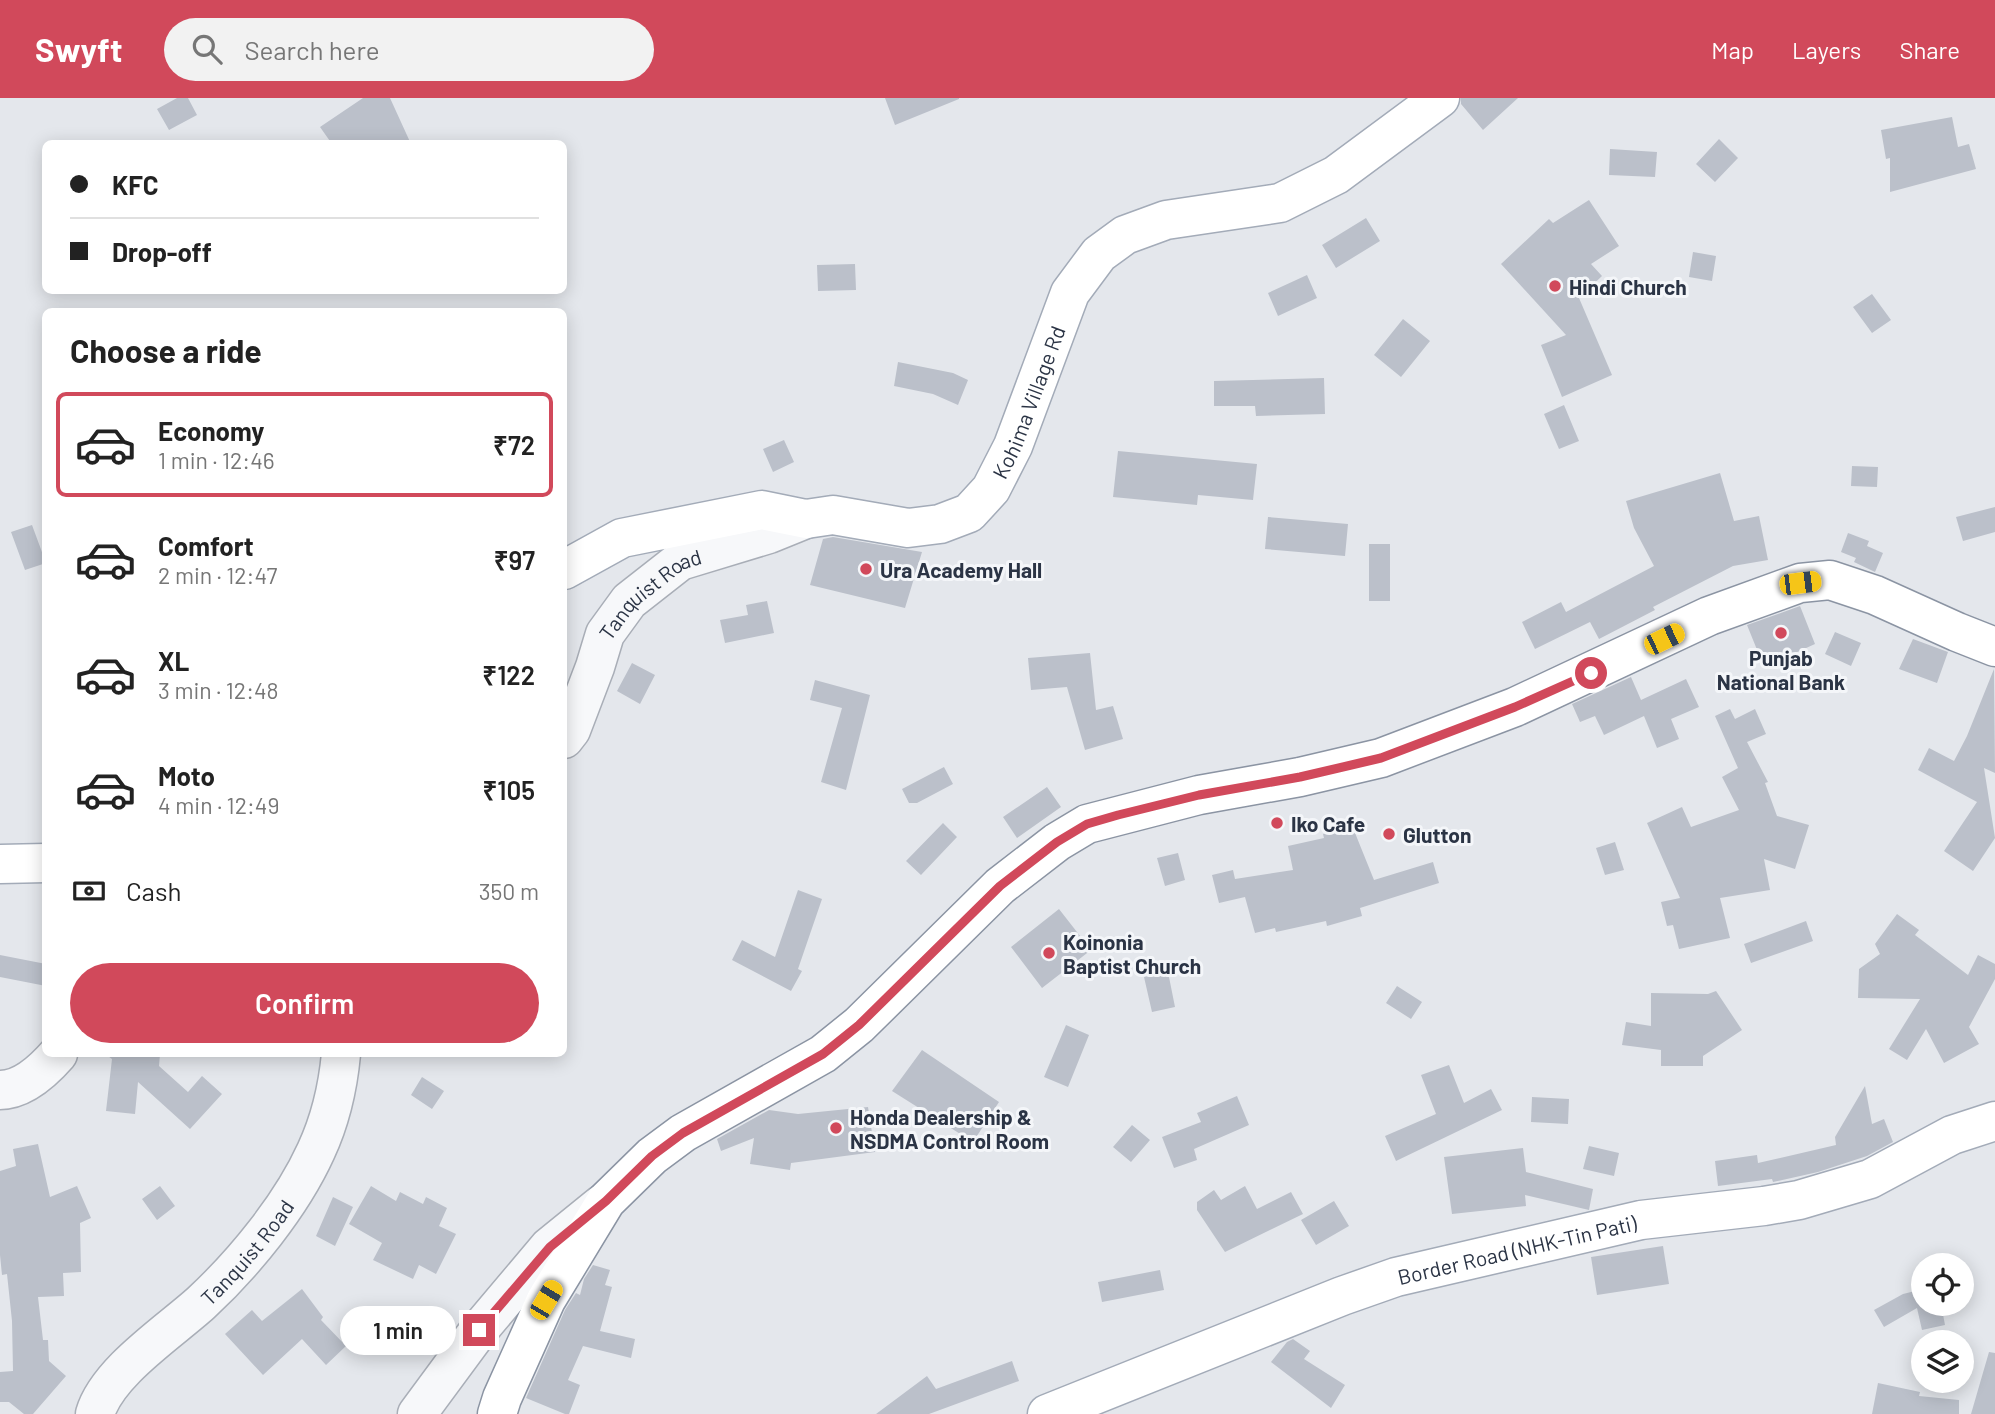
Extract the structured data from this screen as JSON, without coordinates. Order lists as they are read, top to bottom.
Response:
{
  "streets": {
    "main road": ["Kohima Village Rd", "Border Road (NHK-Tin Pati)"],
    "street": ["Tanquist Road"]
  },
  "crossings": [
    ["Kohima Village Rd", "Tanquist Road"]
  ],
  "places": [
    "Hindi Church",
    "Ura Academy Hall",
    "Punjab National Bank",
    "Iko Cafe",
    "Glutton",
    "Koinonia Baptist Church",
    "Honda Dealership & NSDMA Control Room"
  ],
  "page": {
    "header": "Swyft",
    "search": "Search here",
    "nav": ["Map", "Layers", "Share"],
    "banner": ["KFC", "Drop-off"],
    "heading": "Choose a ride",
    "list": [
      {
        "name": "Economy",
        "note": "1 min · 12:46",
        "value": "₹72"
      },
      {
        "name": "Comfort",
        "note": "2 min · 12:47",
        "value": "₹97"
      },
      {
        "name": "XL",
        "note": "3 min · 12:48",
        "value": "₹122"
      },
      {
        "name": "Moto",
        "note": "4 min · 12:49",
        "value": "₹105"
      }
    ],
    "pay": ["Cash", "350 m"],
    "buttons": "Confirm",
    "bubble": "1 min"
  }
}
